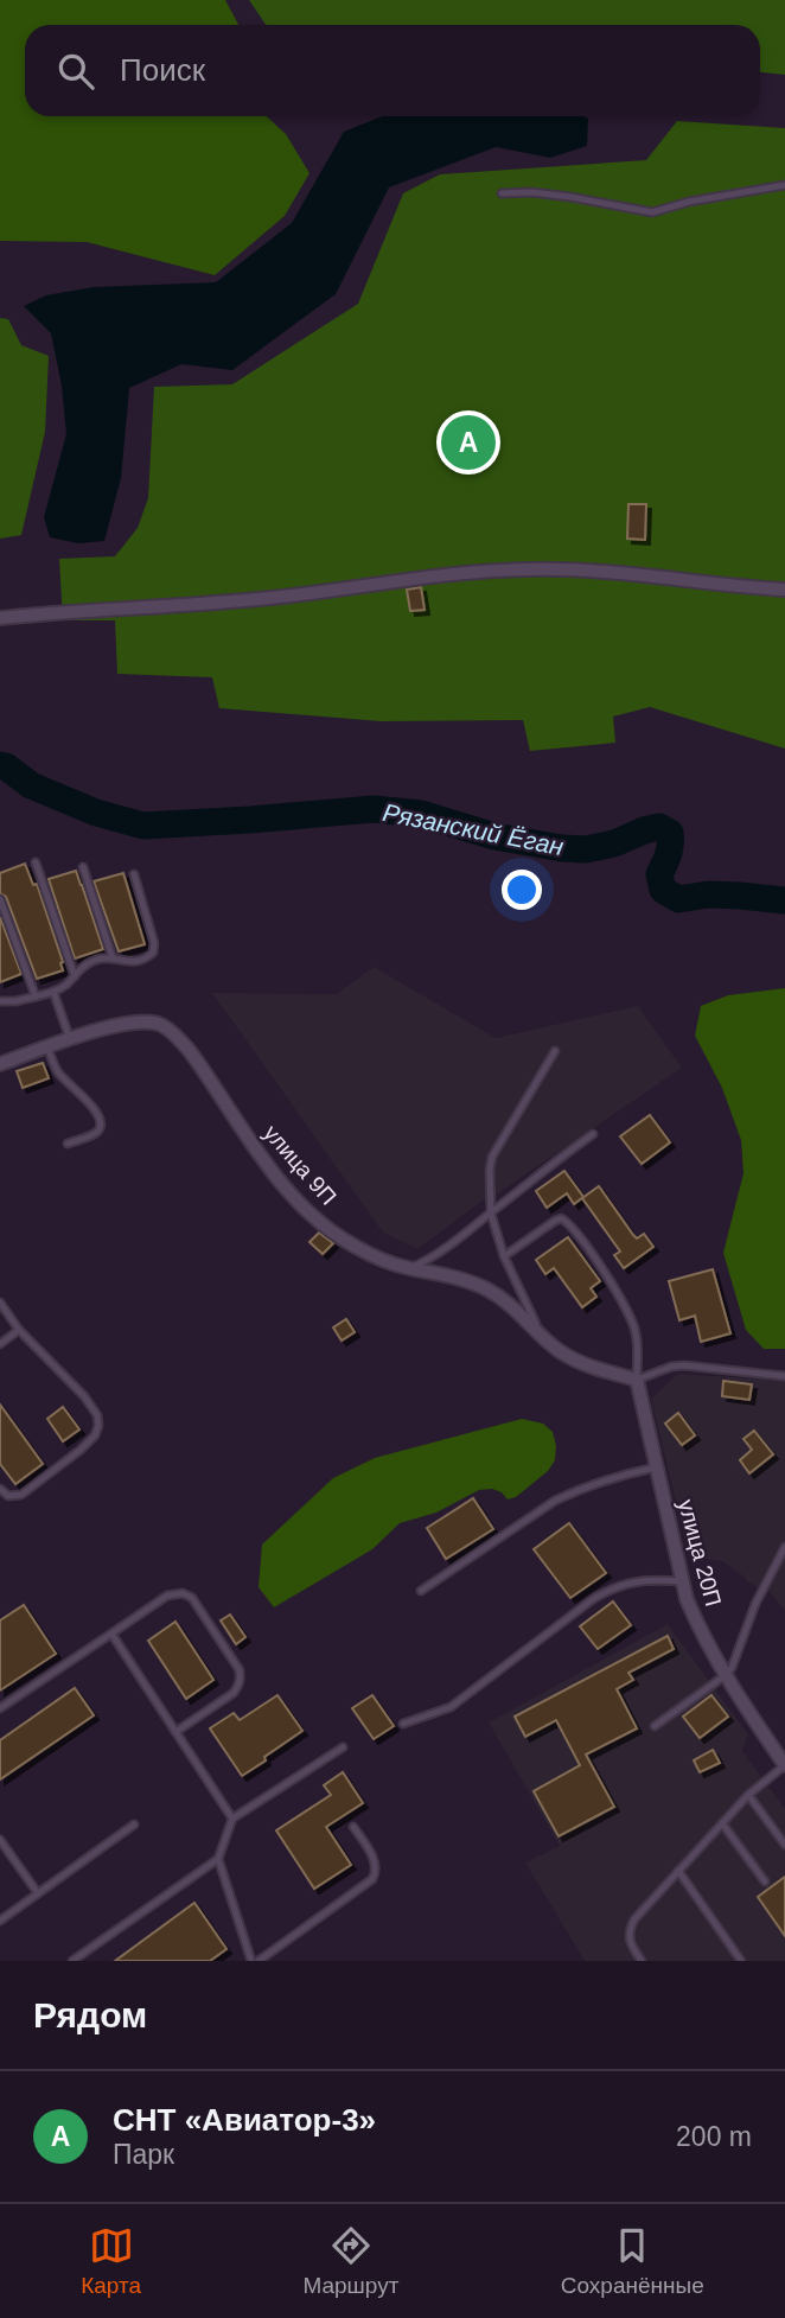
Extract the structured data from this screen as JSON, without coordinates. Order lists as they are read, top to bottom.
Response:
{
  "streets": {
    "street": ["улица 9П", "улица 20П"]
  },
  "crossings": [
    ["улица 9П", "улица 20П"]
  ],
  "water": ["Рязанский Ёган"],
  "page": {
    "search": "Поиск",
    "pins": "A",
    "heading": "Рядом",
    "list": [
      {
        "mark": "A",
        "name": "СНТ «Авиатор-3»",
        "note": "Парк",
        "value": "200 m"
      }
    ],
    "nav": ["Карта", "Маршрут", "Сохранённые"]
  }
}
